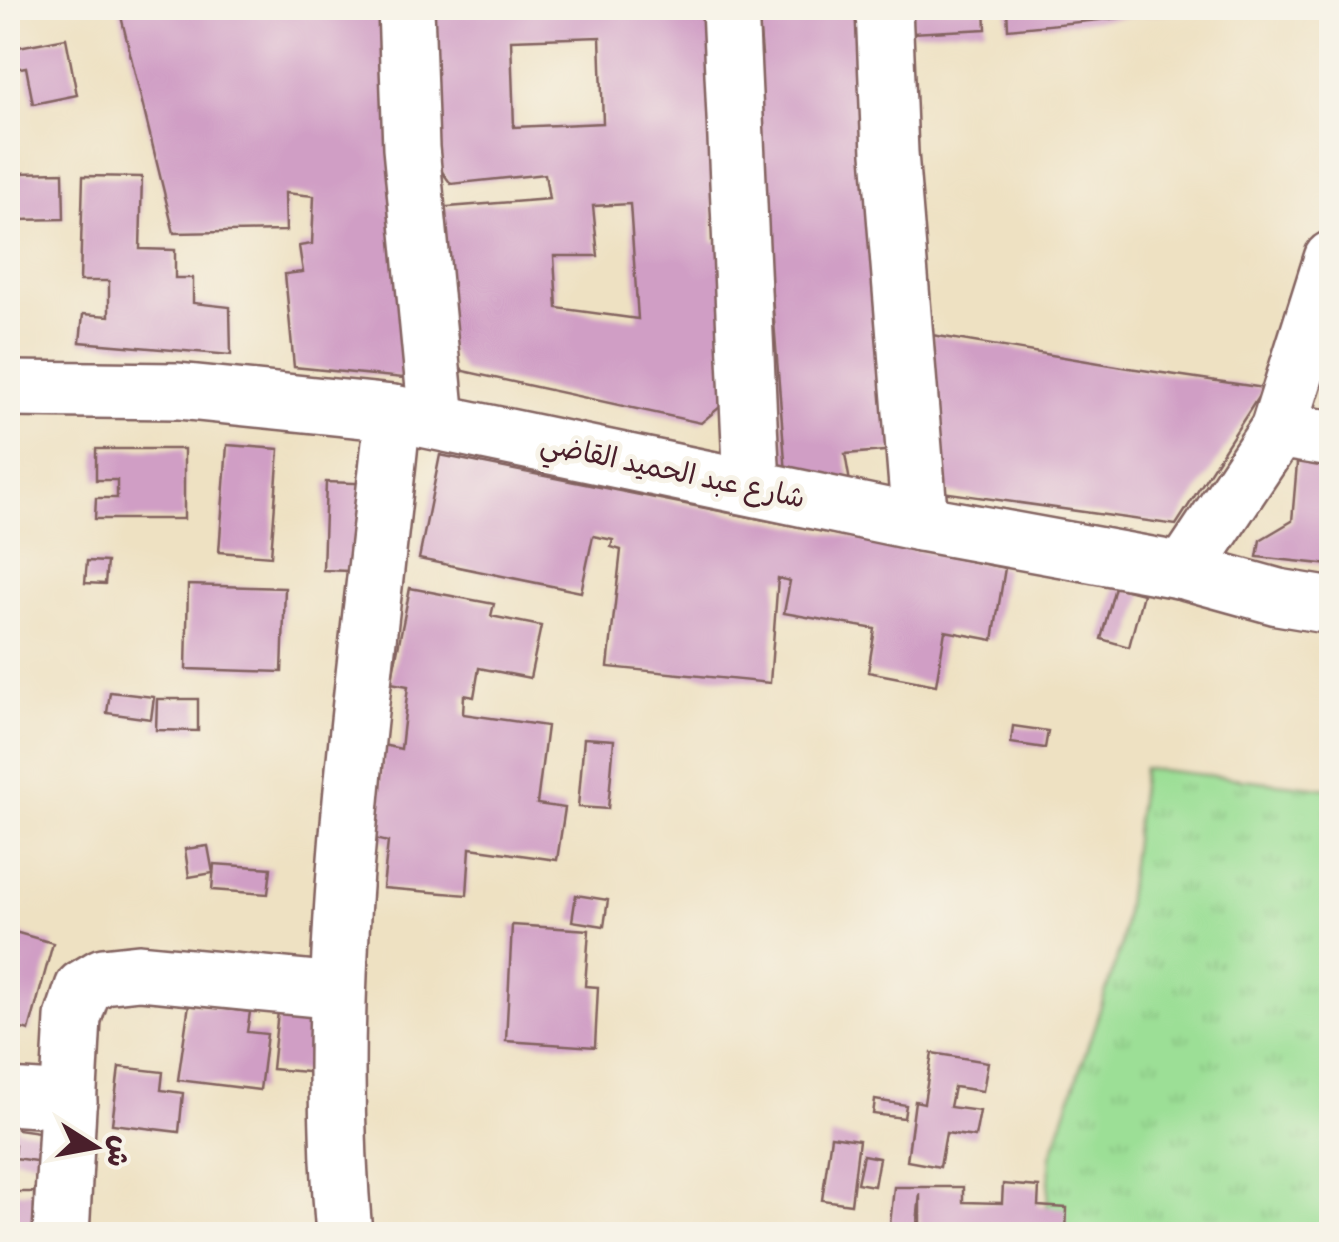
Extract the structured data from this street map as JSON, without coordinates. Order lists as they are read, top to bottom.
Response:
{
  "streets": {
    "street": ["شارع عبد الحميد القاضي"]
  },
  "north": "right"
}
